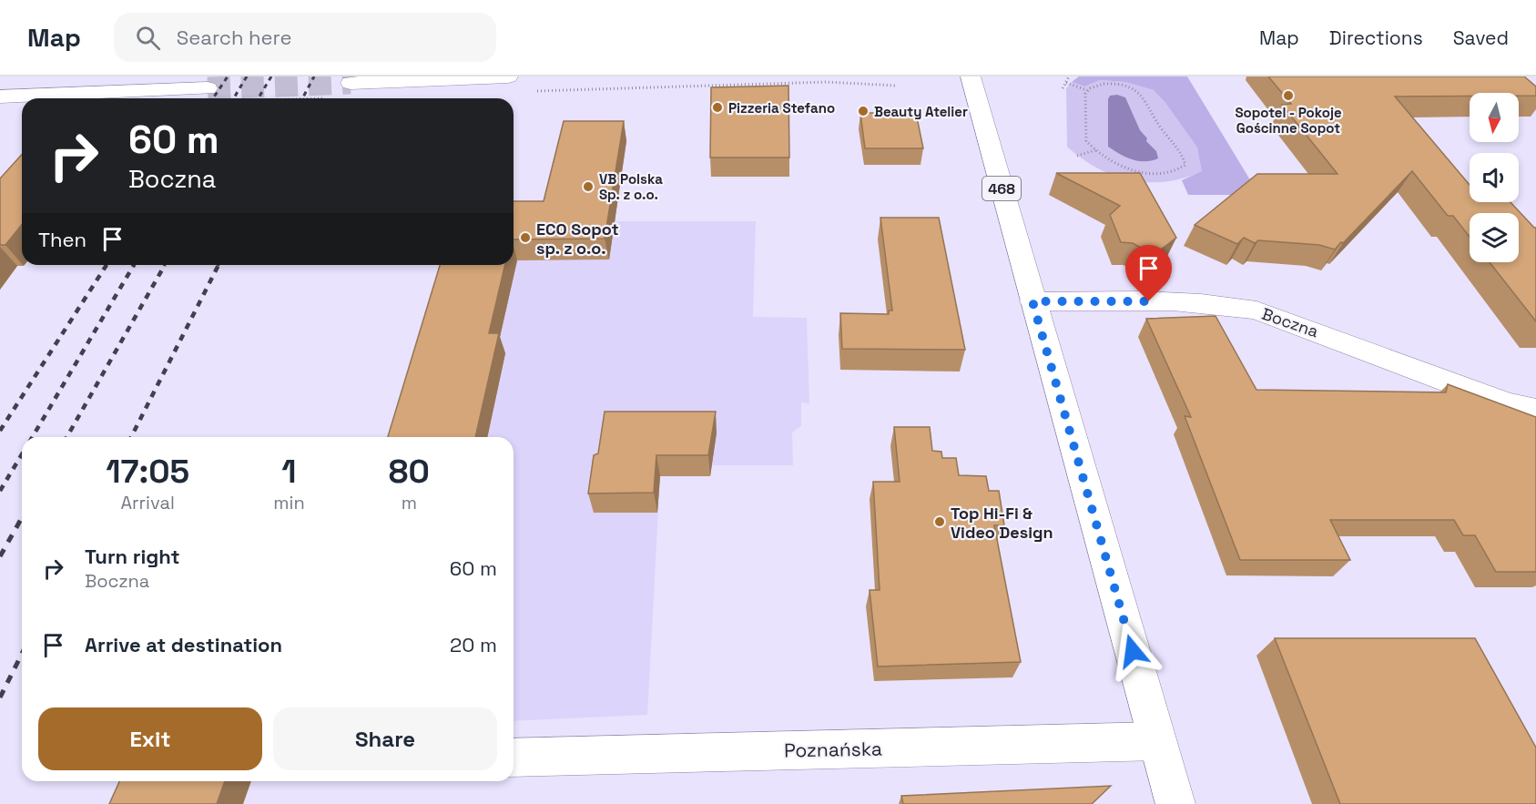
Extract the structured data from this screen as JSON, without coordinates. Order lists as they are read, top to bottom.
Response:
{
  "streets": {
    "street": ["468", "Boczna", "Poznańska"]
  },
  "crossings": [
    ["468", "Boczna"],
    ["468", "Poznańska"]
  ],
  "places": [
    "Sopotel - Pokoje Gościnne Sopot",
    "Pizzeria Stefano",
    "Beauty Atelier",
    "VB Polska Sp. z o.o.",
    "ECO Sopot sp. z o.o.",
    "Top Hi-Fi & Video Design"
  ],
  "north": "bottom",
  "page": {
    "header": "Map",
    "search": "Search here",
    "nav": ["Map", "Directions", "Saved"],
    "turn": ["60 m", "Boczna"],
    "then": "Then",
    "eta": [
      "17:05",
      "Arrival",
      "1",
      "min",
      "80",
      "m"
    ],
    "list": [
      {
        "name": "Turn right",
        "note": "Boczna",
        "value": "60 m"
      },
      {
        "name": "Arrive at destination",
        "value": "20 m"
      }
    ],
    "buttons": ["Exit", "Share"]
  }
}
